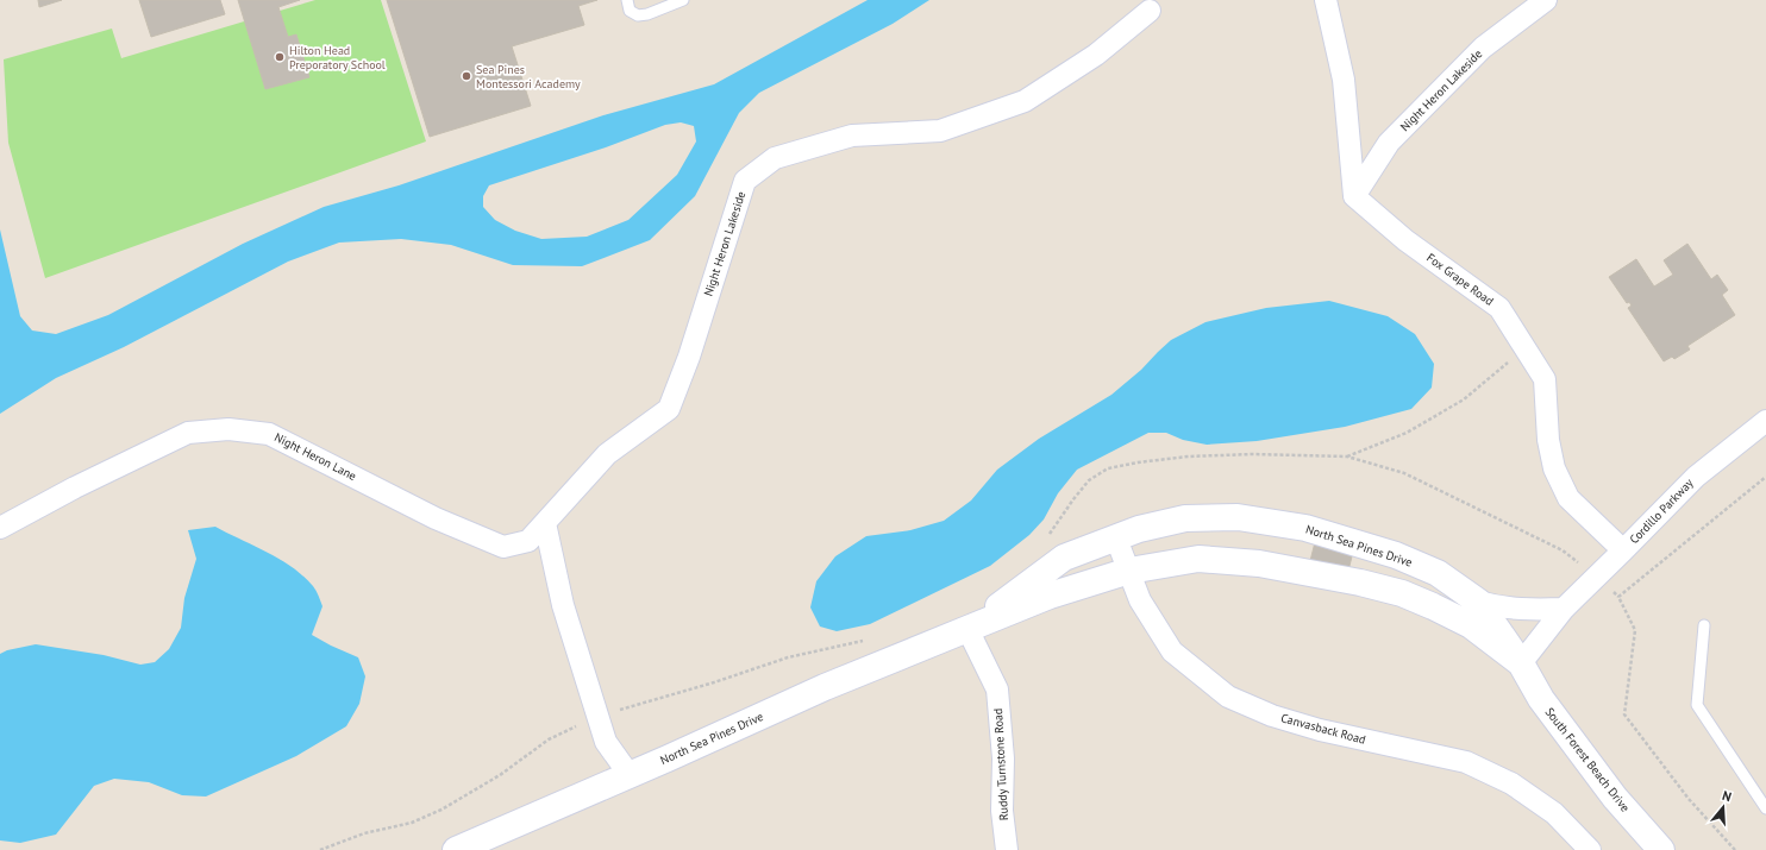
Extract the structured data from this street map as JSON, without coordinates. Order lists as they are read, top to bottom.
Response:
{
  "streets": {
    "street": [
      "Night Heron Lakeside",
      "Fox Grape Road",
      "Night Heron Lane",
      "Cordillo Parkway",
      "North Sea Pines Drive",
      "Canvasback Road",
      "South Forest Beach Drive",
      "Ruddy Turnstone Road"
    ]
  },
  "crossings": [
    ["Night Heron Lakeside", "Fox Grape Road"],
    ["Night Heron Lakeside", "Night Heron Lane"],
    ["Fox Grape Road", "Cordillo Parkway"],
    ["Cordillo Parkway", "North Sea Pines Drive"],
    ["Cordillo Parkway", "South Forest Beach Drive"],
    ["North Sea Pines Drive", "Canvasback Road"],
    ["North Sea Pines Drive", "South Forest Beach Drive"],
    ["North Sea Pines Drive", "Ruddy Turnstone Road"]
  ],
  "places": ["Hilton Head Preporatory School", "Sea Pines Montessori Academy"],
  "north": "top"
}
